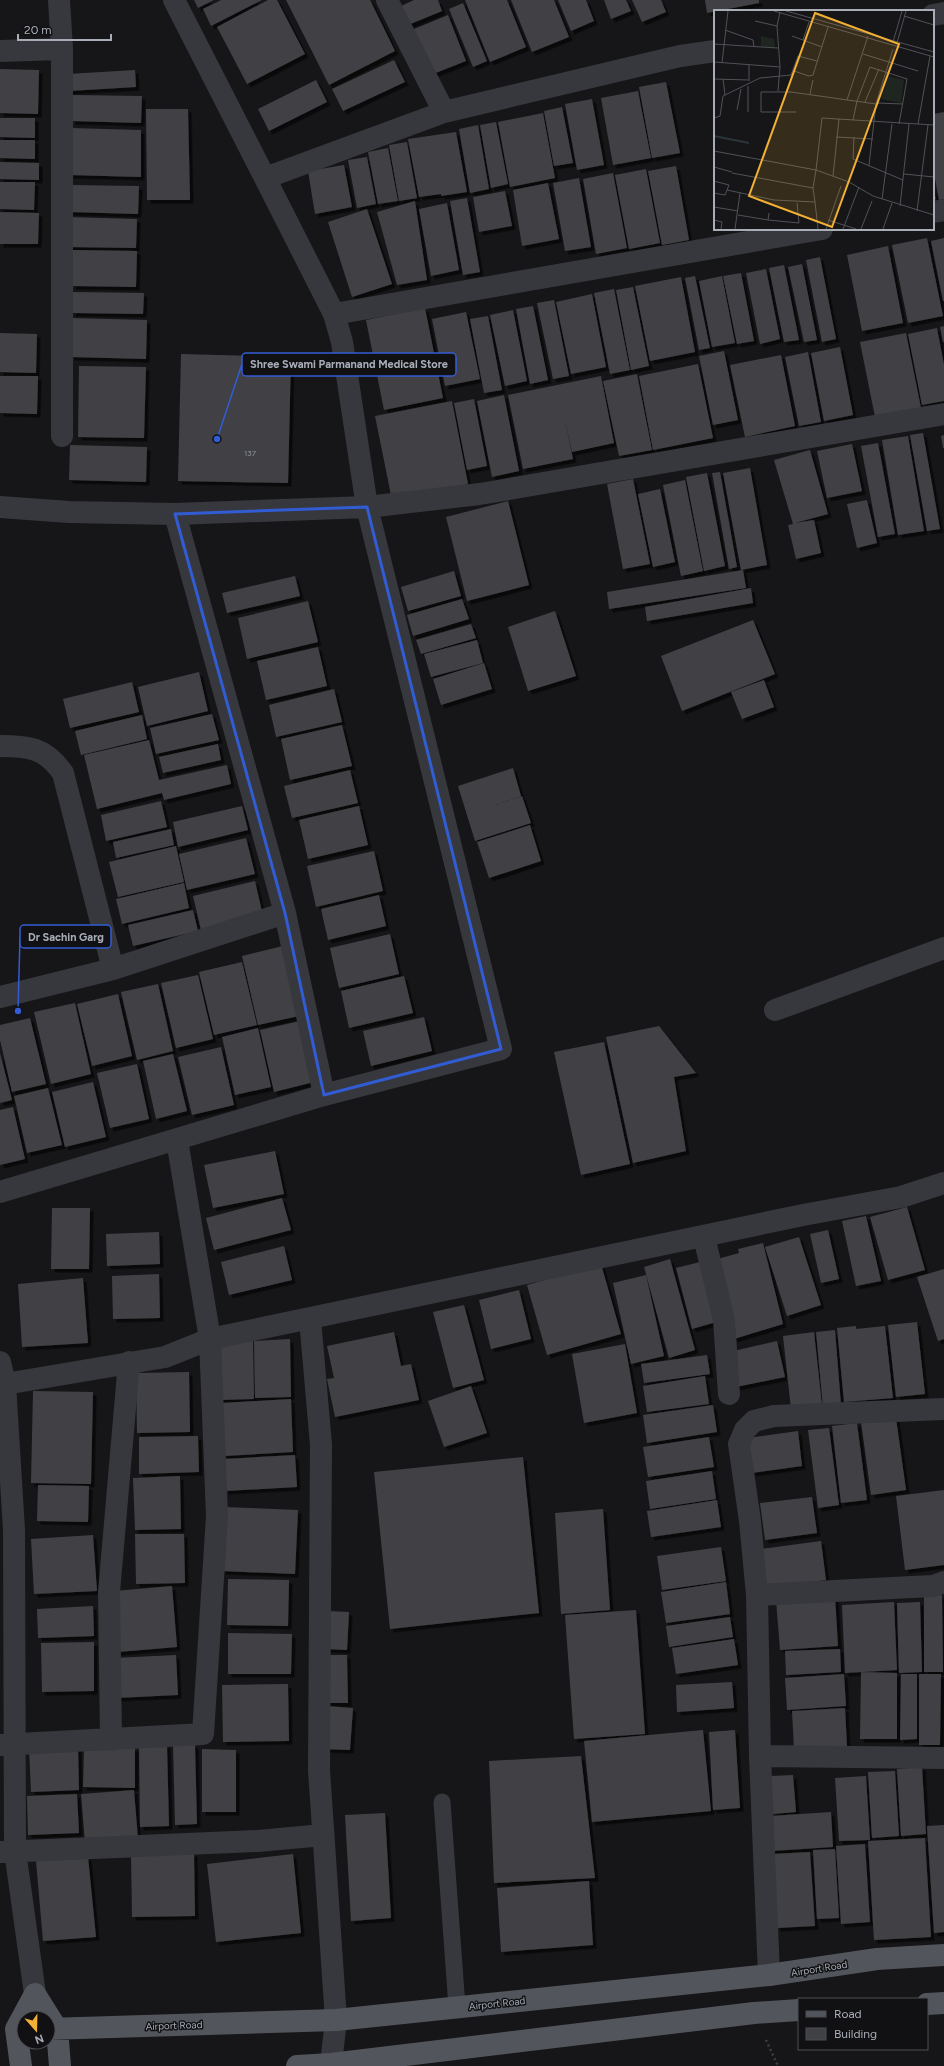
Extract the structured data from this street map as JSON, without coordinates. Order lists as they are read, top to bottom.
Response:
{
  "streets": {
    "main road": ["Airport Road"]
  },
  "places": ["Shree Swami Parmanand Medical Store", "Dr Sachin Garg"],
  "house_numbers": ["137"],
  "legend": ["Road", "Building"],
  "scale_bar": "20 m",
  "north": "bottom"
}
